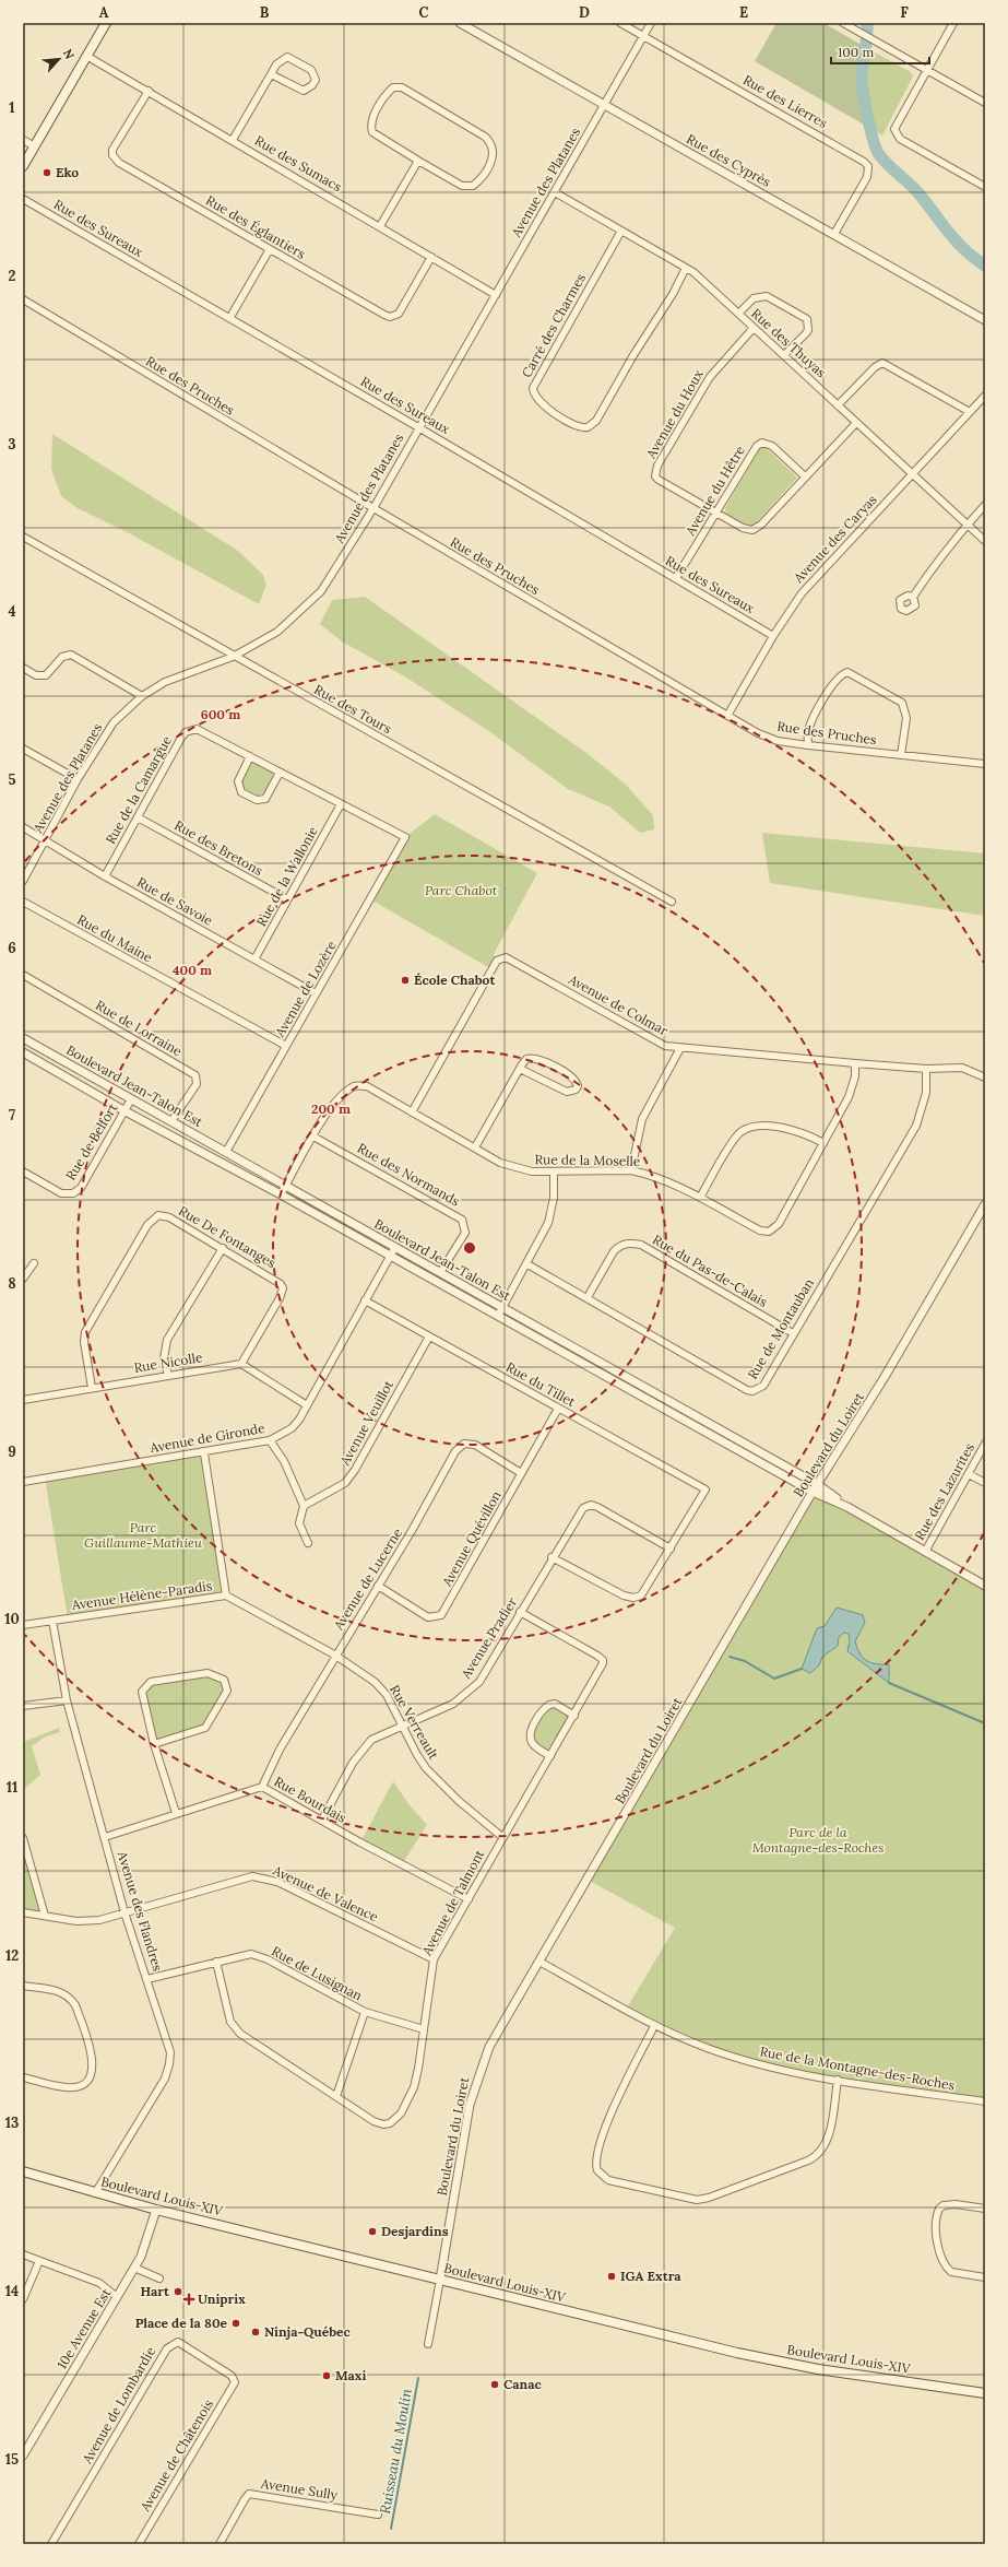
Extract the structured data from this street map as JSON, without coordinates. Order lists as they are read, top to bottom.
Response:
{
  "streets": {
    "main road": ["Boulevard Louis-XIV"],
    "street": [
      "Rue des Lierres",
      "Rue des Cyprès",
      "Rue des Sumacs",
      "Avenue des Platanes",
      "Rue des Églantiers",
      "Rue des Sureaux",
      "Carré des Charmes",
      "Rue des Thuyas",
      "Rue des Pruches",
      "Avenue du Houx",
      "Avenue du Hêtre",
      "Avenue des Caryas",
      "Rue des Tours",
      "Rue de la Camargue",
      "Rue des Bretons",
      "Rue de la Wallonie",
      "Rue de Savoie",
      "Rue du Maine",
      "Avenue de Lozère",
      "Avenue de Colmar",
      "Rue de Lorraine",
      "Boulevard Jean-Talon Est",
      "Rue de Belfort",
      "Rue de la Moselle",
      "Rue des Normands",
      "Rue De Fontanges",
      "Rue du Pas-de-Calais",
      "Rue de Montauban",
      "Rue Nicolle",
      "Rue du Tillet",
      "Avenue Veuillot",
      "Avenue de Gironde",
      "Boulevard du Loiret",
      "Rue des Lazurites",
      "Avenue Quévillon",
      "Avenue de Lucerne",
      "Avenue Hélène-Paradis",
      "Avenue Pradier",
      "Rue Verreault",
      "Rue Bourdais",
      "Avenue de Valence",
      "Avenue de Talmont",
      "Avenue des Flandres",
      "Rue de Lusignan",
      "Rue de la Montagne-des-Roches",
      "10e Avenue Est",
      "Avenue de Lombardie",
      "Avenue de Châtenois",
      "Avenue Sully"
    ]
  },
  "crossings": [
    ["Rue des Lierres", "Rue des Cyprès"],
    ["Rue des Lierres", "Avenue des Platanes"],
    ["Rue des Cyprès", "Avenue des Platanes"],
    ["Rue des Sumacs", "Avenue des Platanes"],
    ["Rue des Sumacs", "Rue des Églantiers"],
    ["Avenue des Platanes", "Rue des Sureaux"],
    ["Avenue des Platanes", "Rue des Thuyas"],
    ["Avenue des Platanes", "Rue des Pruches"],
    ["Avenue des Platanes", "Rue des Tours"],
    ["Avenue des Platanes", "Rue de Savoie"],
    ["Rue des Sureaux", "Avenue du Hêtre"],
    ["Rue des Sureaux", "Avenue des Caryas"],
    ["Carré des Charmes", "Rue des Thuyas"],
    ["Rue des Thuyas", "Avenue du Houx"],
    ["Rue des Thuyas", "Avenue des Caryas"],
    ["Rue des Pruches", "Avenue des Caryas"],
    ["Avenue du Houx", "Avenue du Hêtre"],
    ["Rue de la Camargue", "Rue des Bretons"],
    ["Rue de la Camargue", "Rue de la Wallonie"],
    ["Rue de la Camargue", "Rue de Savoie"],
    ["Rue de la Camargue", "Avenue de Lozère"],
    ["Rue des Bretons", "Rue de la Wallonie"],
    ["Rue de la Wallonie", "Rue de Savoie"],
    ["Rue de Savoie", "Avenue de Lozère"],
    ["Rue du Maine", "Avenue de Lozère"],
    ["Avenue de Lozère", "Boulevard Jean-Talon Est"],
    ["Avenue de Colmar", "Rue de la Moselle"],
    ["Avenue de Colmar", "Rue de Montauban"],
    ["Rue de Lorraine", "Boulevard Jean-Talon Est"],
    ["Boulevard Jean-Talon Est", "Rue de Belfort"],
    ["Boulevard Jean-Talon Est", "Rue de la Moselle"],
    ["Boulevard Jean-Talon Est", "Rue des Normands"],
    ["Boulevard Jean-Talon Est", "Avenue de Gironde"],
    ["Boulevard Jean-Talon Est", "Boulevard du Loiret"],
    ["Boulevard Jean-Talon Est", "Rue des Lazurites"],
    ["Rue de la Moselle", "Rue des Normands"],
    ["Rue De Fontanges", "Rue Nicolle"],
    ["Rue du Pas-de-Calais", "Rue de Montauban"],
    ["Rue du Tillet", "Avenue Veuillot"],
    ["Rue du Tillet", "Avenue de Gironde"],
    ["Rue du Tillet", "Avenue Quévillon"],
    ["Rue du Tillet", "Avenue Pradier"],
    ["Avenue de Gironde", "Avenue Hélène-Paradis"],
    ["Boulevard du Loiret", "Rue de la Montagne-des-Roches"],
    ["Boulevard du Loiret", "Boulevard Louis-XIV"],
    ["Avenue Quévillon", "Avenue de Lucerne"],
    ["Avenue de Lucerne", "Rue Verreault"],
    ["Avenue de Lucerne", "Rue Bourdais"],
    ["Avenue Hélène-Paradis", "Rue Verreault"],
    ["Avenue Hélène-Paradis", "Avenue des Flandres"],
    ["Avenue Pradier", "Rue Verreault"],
    ["Avenue Pradier", "Rue Bourdais"],
    ["Avenue Pradier", "Avenue de Talmont"],
    ["Rue Verreault", "Avenue de Talmont"],
    ["Rue Bourdais", "Avenue de Talmont"],
    ["Rue Bourdais", "Avenue des Flandres"],
    ["Avenue de Valence", "Avenue de Talmont"],
    ["Avenue de Valence", "Avenue des Flandres"],
    ["Avenue de Talmont", "Rue de Lusignan"],
    ["Avenue des Flandres", "Rue de Lusignan"],
    ["Avenue des Flandres", "Boulevard Louis-XIV"],
    ["Boulevard Louis-XIV", "10e Avenue Est"],
    ["Avenue de Lombardie", "Avenue de Châtenois"]
  ],
  "water": ["Ruisseau du Moulin"],
  "parks": ["Parc Chabot", "Parc Guillaume-Mathieu", "Parc de la Montagne-des-Roches"],
  "places": {
    "other": [
      "Eko",
      "École Chabot",
      "Desjardins",
      "IGA Extra",
      "Hart",
      "Place de la 80e",
      "Ninja-Québec",
      "Maxi",
      "Canac"
    ],
    "health": ["Uniprix"]
  },
  "scale_bar": "100 m",
  "north": "top right",
  "grid": {
    "columns": [
      "A",
      "B",
      "C",
      "D",
      "E",
      "F"
    ],
    "rows": [
      "1",
      "2",
      "3",
      "4",
      "5",
      "6",
      "7",
      "8",
      "9",
      "10",
      "11",
      "12",
      "13",
      "14",
      "15"
    ]
  },
  "rings": ["600 m", "400 m", "200 m"]
}
